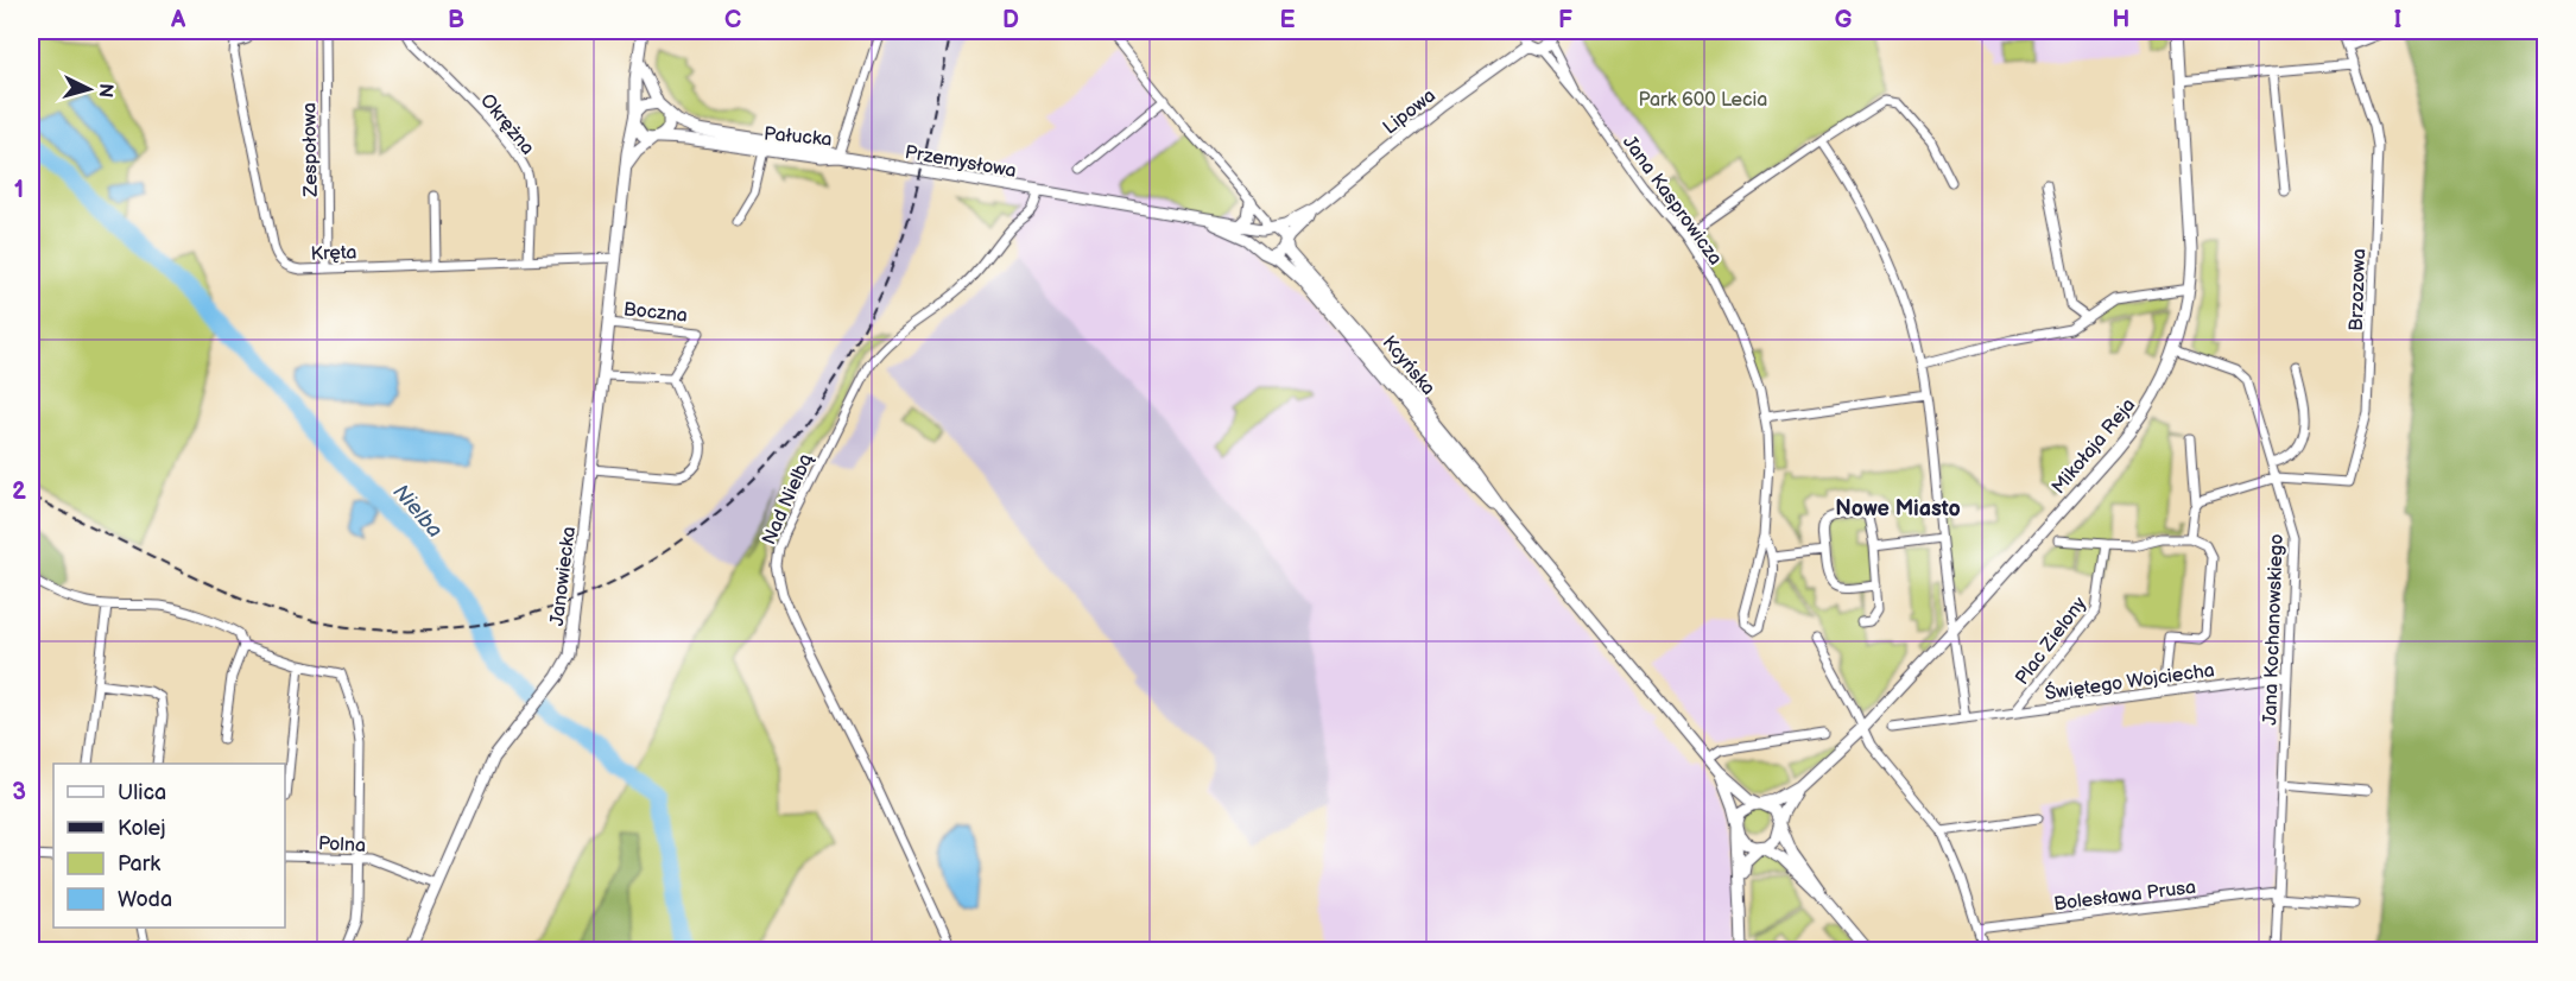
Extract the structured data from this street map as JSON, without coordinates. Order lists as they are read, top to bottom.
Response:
{
  "streets": {
    "street": [
      "Lipowa",
      "Okrężna",
      "Pałucka",
      "Zespołowa",
      "Przemysłowa",
      "Jana Kasprowicza",
      "Kręta",
      "Brzozowa",
      "Boczna",
      "Kcyńska",
      "Mikołaja Reja",
      "Nad Nielbą",
      "Janowiecka",
      "Jana Kochanowskiego",
      "Plac Zielony",
      "Świętego Wojciecha",
      "Polna",
      "Bolesława Prusa"
    ]
  },
  "crossings": [
    ["Lipowa", "Przemysłowa"],
    ["Lipowa", "Kcyńska"],
    ["Okrężna", "Kręta"],
    ["Pałucka", "Przemysłowa"],
    ["Pałucka", "Janowiecka"],
    ["Zespołowa", "Kręta"],
    ["Przemysłowa", "Kcyńska"],
    ["Przemysłowa", "Nad Nielbą"],
    ["Kręta", "Janowiecka"],
    ["Brzozowa", "Jana Kochanowskiego"],
    ["Boczna", "Janowiecka"],
    ["Kcyńska", "Mikołaja Reja"],
    ["Janowiecka", "Polna"],
    ["Jana Kochanowskiego", "Świętego Wojciecha"],
    ["Jana Kochanowskiego", "Bolesława Prusa"],
    ["Plac Zielony", "Świętego Wojciecha"]
  ],
  "districts": ["Nowe Miasto"],
  "water": ["Nielba"],
  "parks": ["Park 600 Lecia"],
  "legend": [
    "Ulica",
    "Kolej",
    "Park",
    "Woda"
  ],
  "north": "right",
  "grid": {
    "columns": [
      "A",
      "B",
      "C",
      "D",
      "E",
      "F",
      "G",
      "H",
      "I"
    ],
    "rows": ["1", "2", "3"]
  }
}
